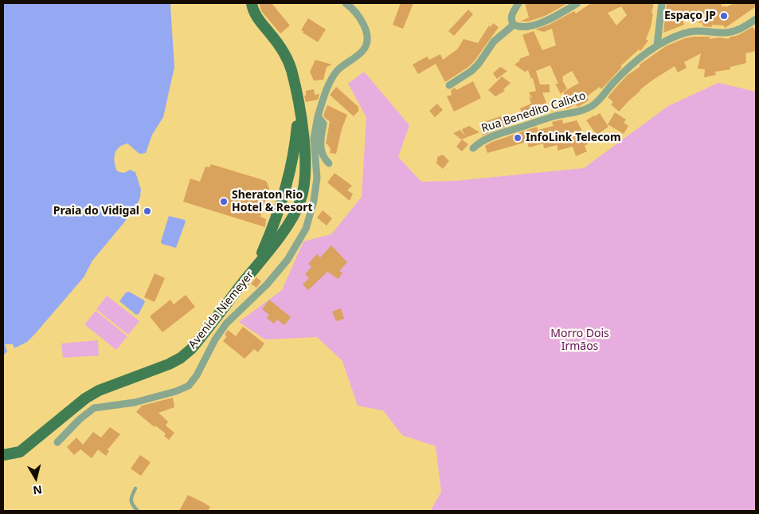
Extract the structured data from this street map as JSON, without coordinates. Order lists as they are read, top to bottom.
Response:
{
  "streets": {
    "main road": ["Avenida Niemeyer"],
    "street": ["Rua Benedito Calixto"]
  },
  "parks": ["Morro Dois Irmãos"],
  "places": [
    "Espaço JP",
    "InfoLink Telecom",
    "Sheraton Rio Hotel & Resort",
    "Praia do Vidigal"
  ],
  "north": "bottom"
}
